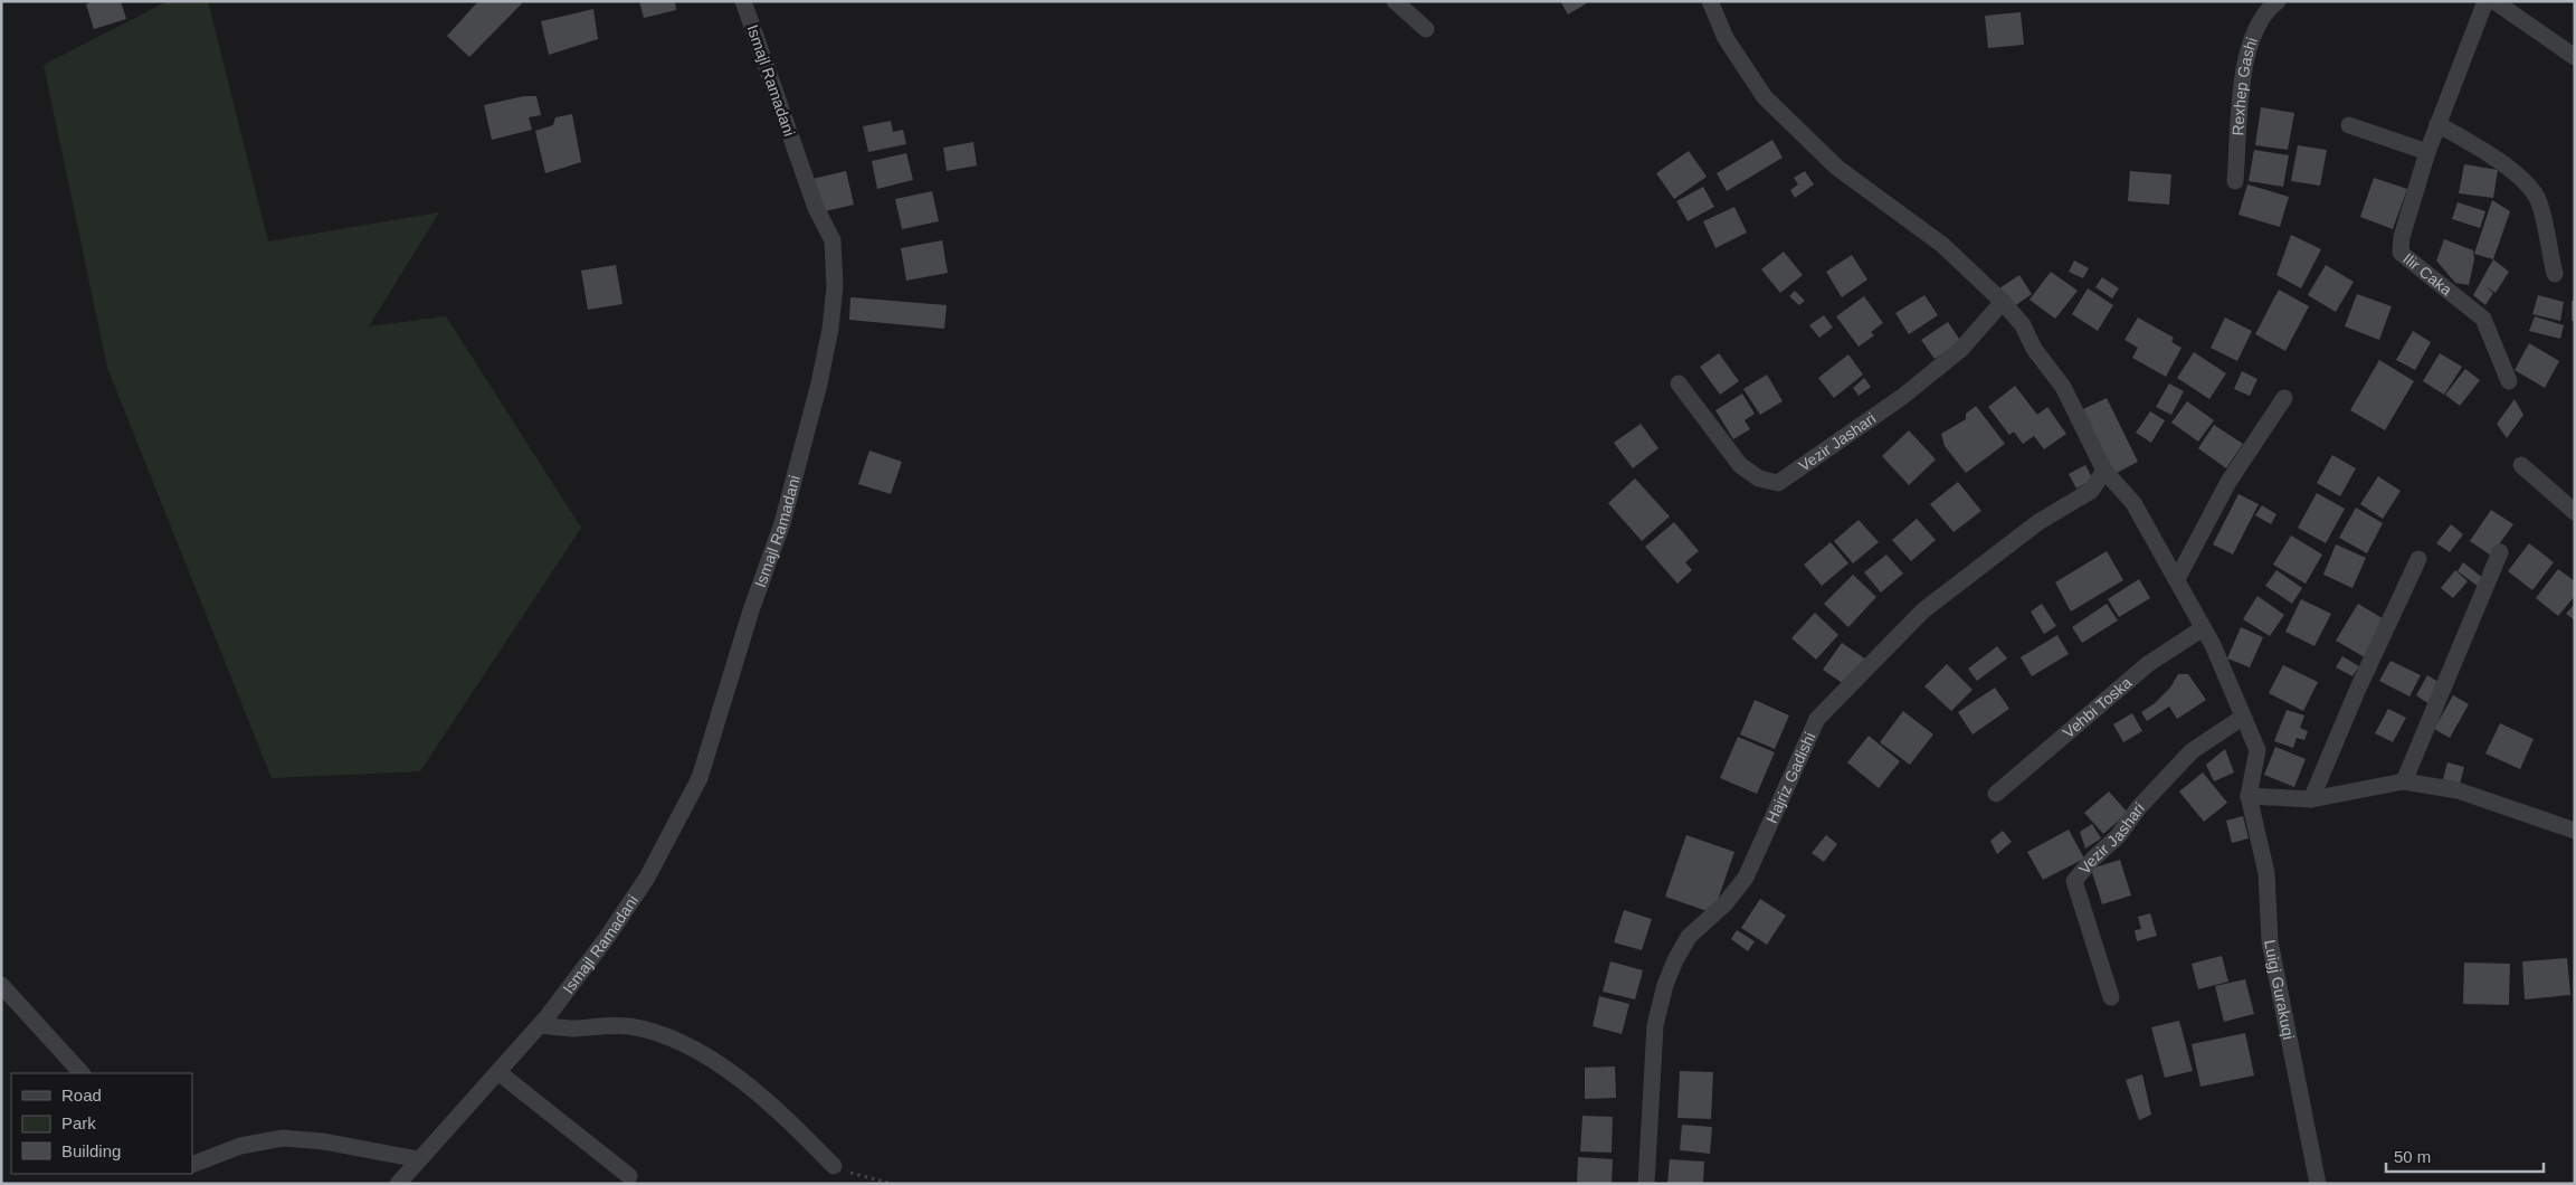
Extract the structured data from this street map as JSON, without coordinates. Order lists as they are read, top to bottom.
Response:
{
  "streets": {
    "street": [
      "Ismajl Ramadani",
      "Rexhep Gashi",
      "Ilir Caka",
      "Vezir Jashari",
      "Vehbi Toska",
      "Hajriz Gadishi",
      "Luigj Gurakuqi"
    ]
  },
  "legend": ["Road", "Park", "Building"],
  "scale_bar": "50 m"
}
